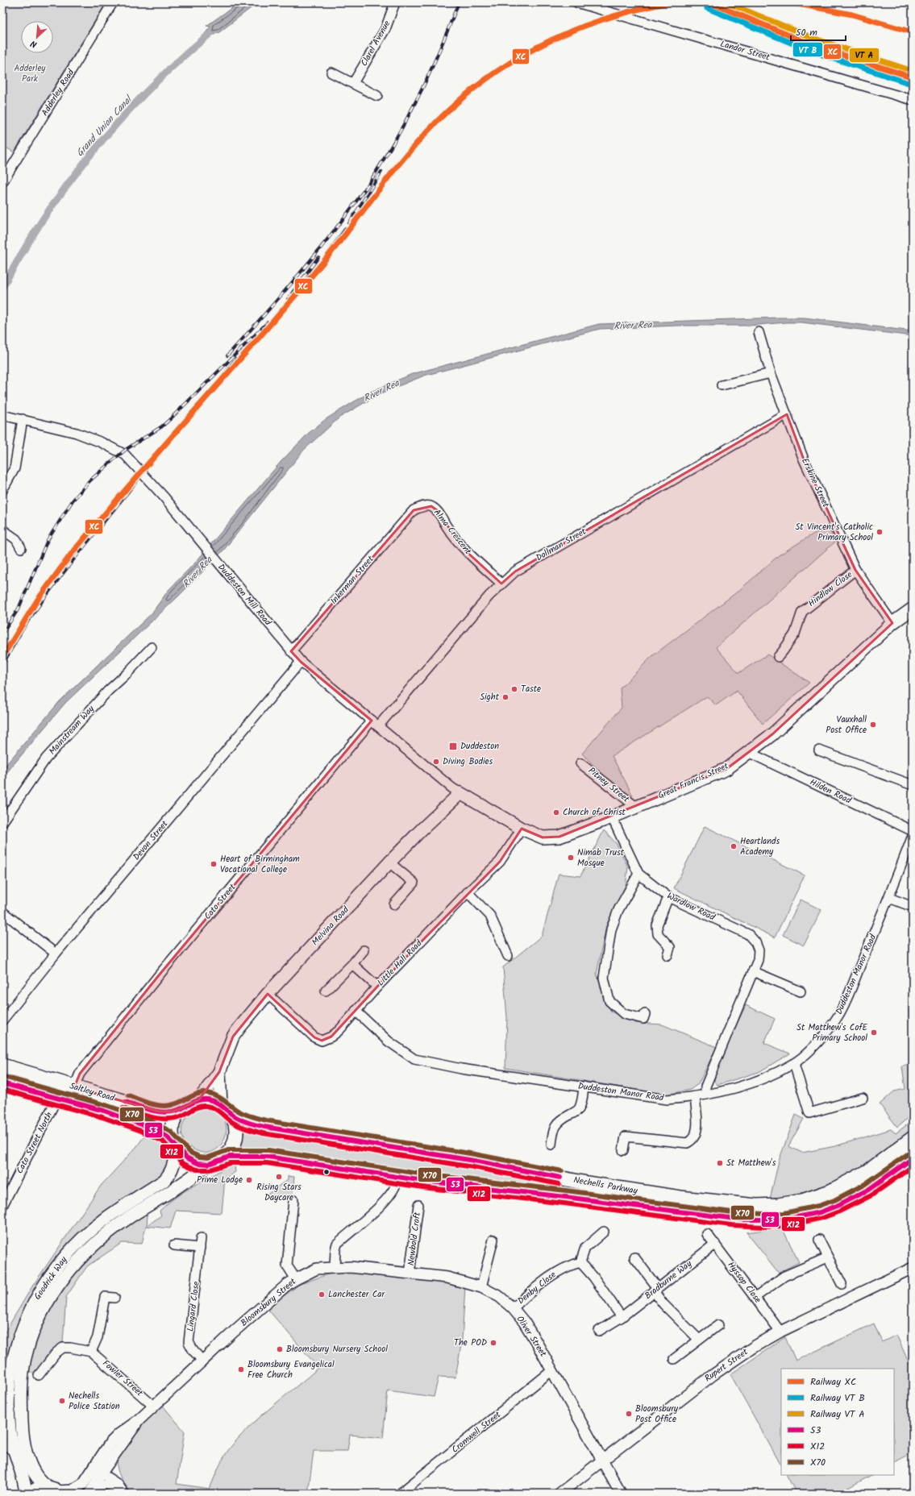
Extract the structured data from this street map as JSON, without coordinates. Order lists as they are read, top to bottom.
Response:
{
  "streets": {
    "main road": [
      "Great Francis Street",
      "Melvina Road",
      "Saltley Road",
      "Nechells Parkway",
      "Goodrick Way"
    ],
    "street": [
      "Clarel Avenue",
      "Landor Street",
      "Adderley Road",
      "Erskine Street",
      "Alma Crescent",
      "Dollman Street",
      "Inkerman Street",
      "Hindlow Close",
      "Duddeston Mill Road",
      "Mainstream Way",
      "Pitney Street",
      "Hilden Road",
      "Devon Street",
      "Cato Street",
      "Wardlow Road",
      "Little Hall Road",
      "Duddeston Manor Road",
      "Cato Street North",
      "Newbold Croft",
      "Bradburne Way",
      "Hyssop Close",
      "Denby Close",
      "Bloomsbury Street",
      "Lingard Close",
      "Oliver Street",
      "Rupert Street",
      "Fowler Street",
      "Cromwell Street"
    ]
  },
  "crossings": [
    ["Erskine Street", "Dollman Street"],
    ["Erskine Street", "Hindlow Close"],
    ["Erskine Street", "Great Francis Street"],
    ["Alma Crescent", "Dollman Street"],
    ["Alma Crescent", "Inkerman Street"],
    ["Dollman Street", "Duddeston Mill Road"],
    ["Dollman Street", "Cato Street"],
    ["Inkerman Street", "Duddeston Mill Road"],
    ["Duddeston Mill Road", "Great Francis Street"],
    ["Duddeston Mill Road", "Devon Street"],
    ["Duddeston Mill Road", "Cato Street"],
    ["Duddeston Mill Road", "Melvina Road"],
    ["Great Francis Street", "Pitney Street"],
    ["Great Francis Street", "Hilden Road"],
    ["Great Francis Street", "Wardlow Road"],
    ["Great Francis Street", "Melvina Road"],
    ["Great Francis Street", "Little Hall Road"],
    ["Cato Street", "Saltley Road"],
    ["Wardlow Road", "Duddeston Manor Road"],
    ["Melvina Road", "Little Hall Road"],
    ["Melvina Road", "Saltley Road"],
    ["Melvina Road", "Nechells Parkway"],
    ["Melvina Road", "Goodrick Way"],
    ["Little Hall Road", "Duddeston Manor Road"],
    ["Saltley Road", "Cato Street North"],
    ["Saltley Road", "Nechells Parkway"],
    ["Saltley Road", "Goodrick Way"],
    ["Nechells Parkway", "Goodrick Way"],
    ["Newbold Croft", "Oliver Street"],
    ["Bradburne Way", "Hyssop Close"],
    ["Hyssop Close", "Rupert Street"],
    ["Denby Close", "Oliver Street"],
    ["Bloomsbury Street", "Lingard Close"],
    ["Bloomsbury Street", "Oliver Street"],
    ["Bloomsbury Street", "Fowler Street"],
    ["Oliver Street", "Rupert Street"],
    ["Oliver Street", "Cromwell Street"]
  ],
  "water": ["Grand Union Canal", "River Rea"],
  "parks": ["Adderley Park"],
  "places": {
    "other": [
      "St Vincent's Catholic Primary School",
      "Taste",
      "Sight",
      "Vauxhall Post Office",
      "Diving Bodies",
      "Church of Christ",
      "Heartlands Academy",
      "Nimab Trust Mosque",
      "Heart of Birmingham Vocational College",
      "St Matthew's CofE Primary School",
      "St Matthew's",
      "Rising Stars Daycare",
      "Prime Lodge",
      "Lanchester Car",
      "The POD",
      "Bloomsbury Nursery School",
      "Bloomsbury Evangelical Free Church",
      "Nechells Police Station",
      "Bloomsbury Post Office"
    ],
    "transit": ["Duddeston"]
  },
  "lines": [
    "rail line XC",
    "transit line X70",
    "transit line 53",
    "transit line X12"
  ],
  "legend": [
    "Railway XC",
    "Railway VT B",
    "Railway VT A",
    "53",
    "X12",
    "X70"
  ],
  "scale_bar": "50 m",
  "north": "bottom left"
}
